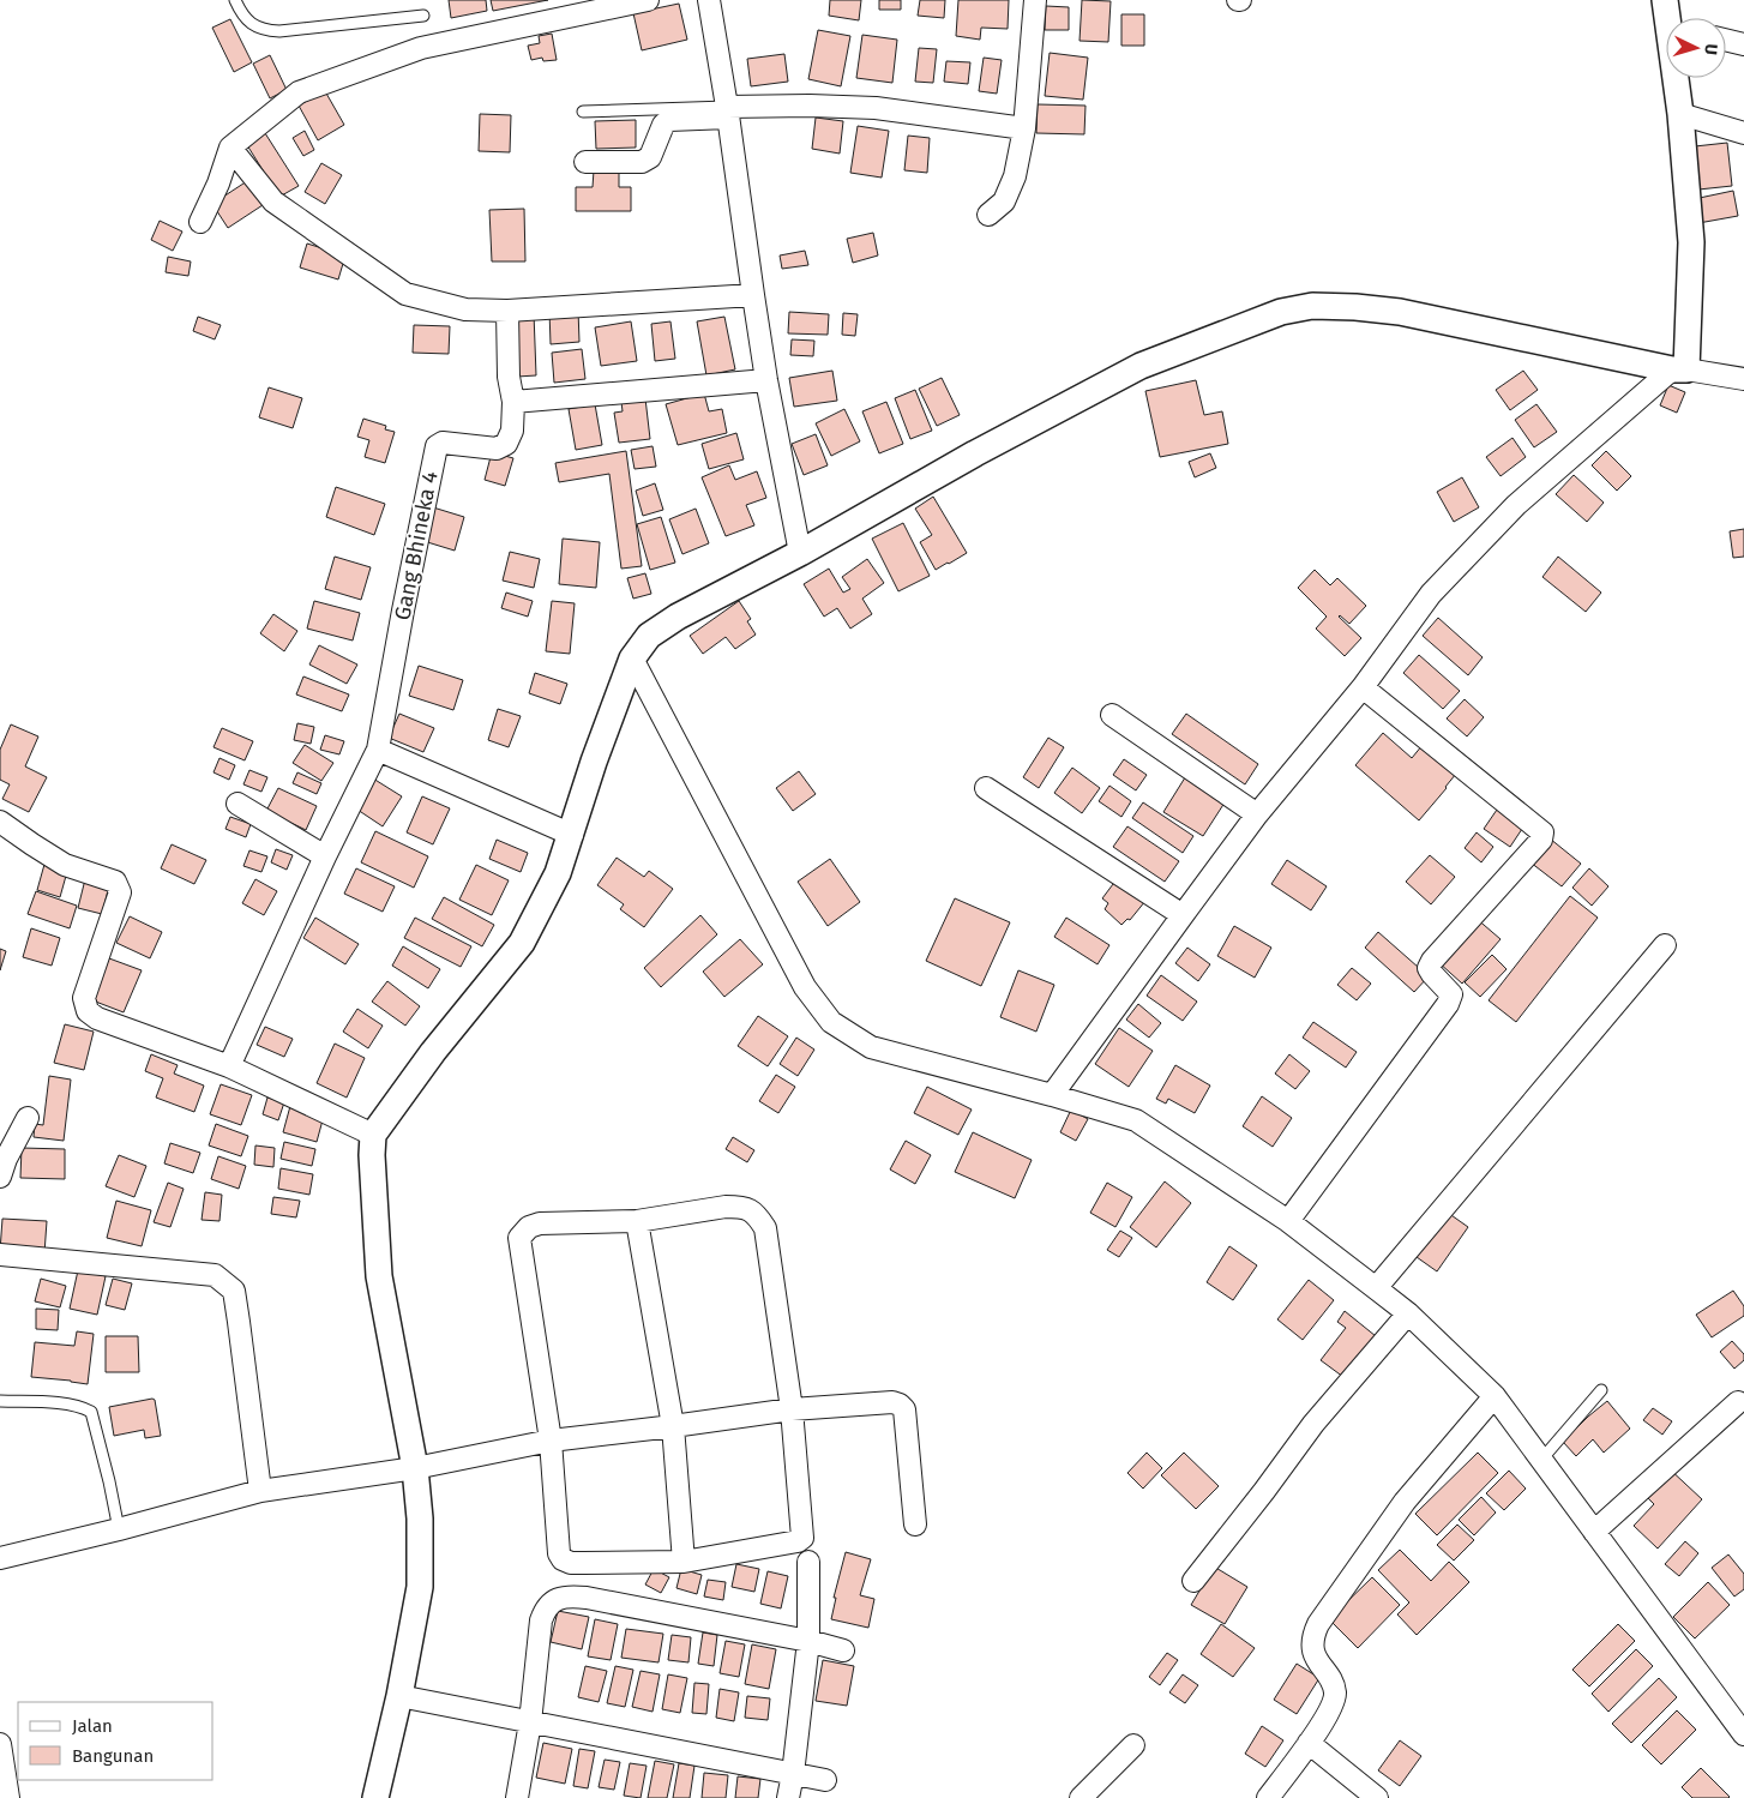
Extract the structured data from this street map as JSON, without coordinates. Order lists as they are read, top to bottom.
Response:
{
  "streets": {
    "street": ["Gang Bhineka 4"]
  },
  "legend": ["Jalan", "Bangunan"],
  "north": "right"
}
